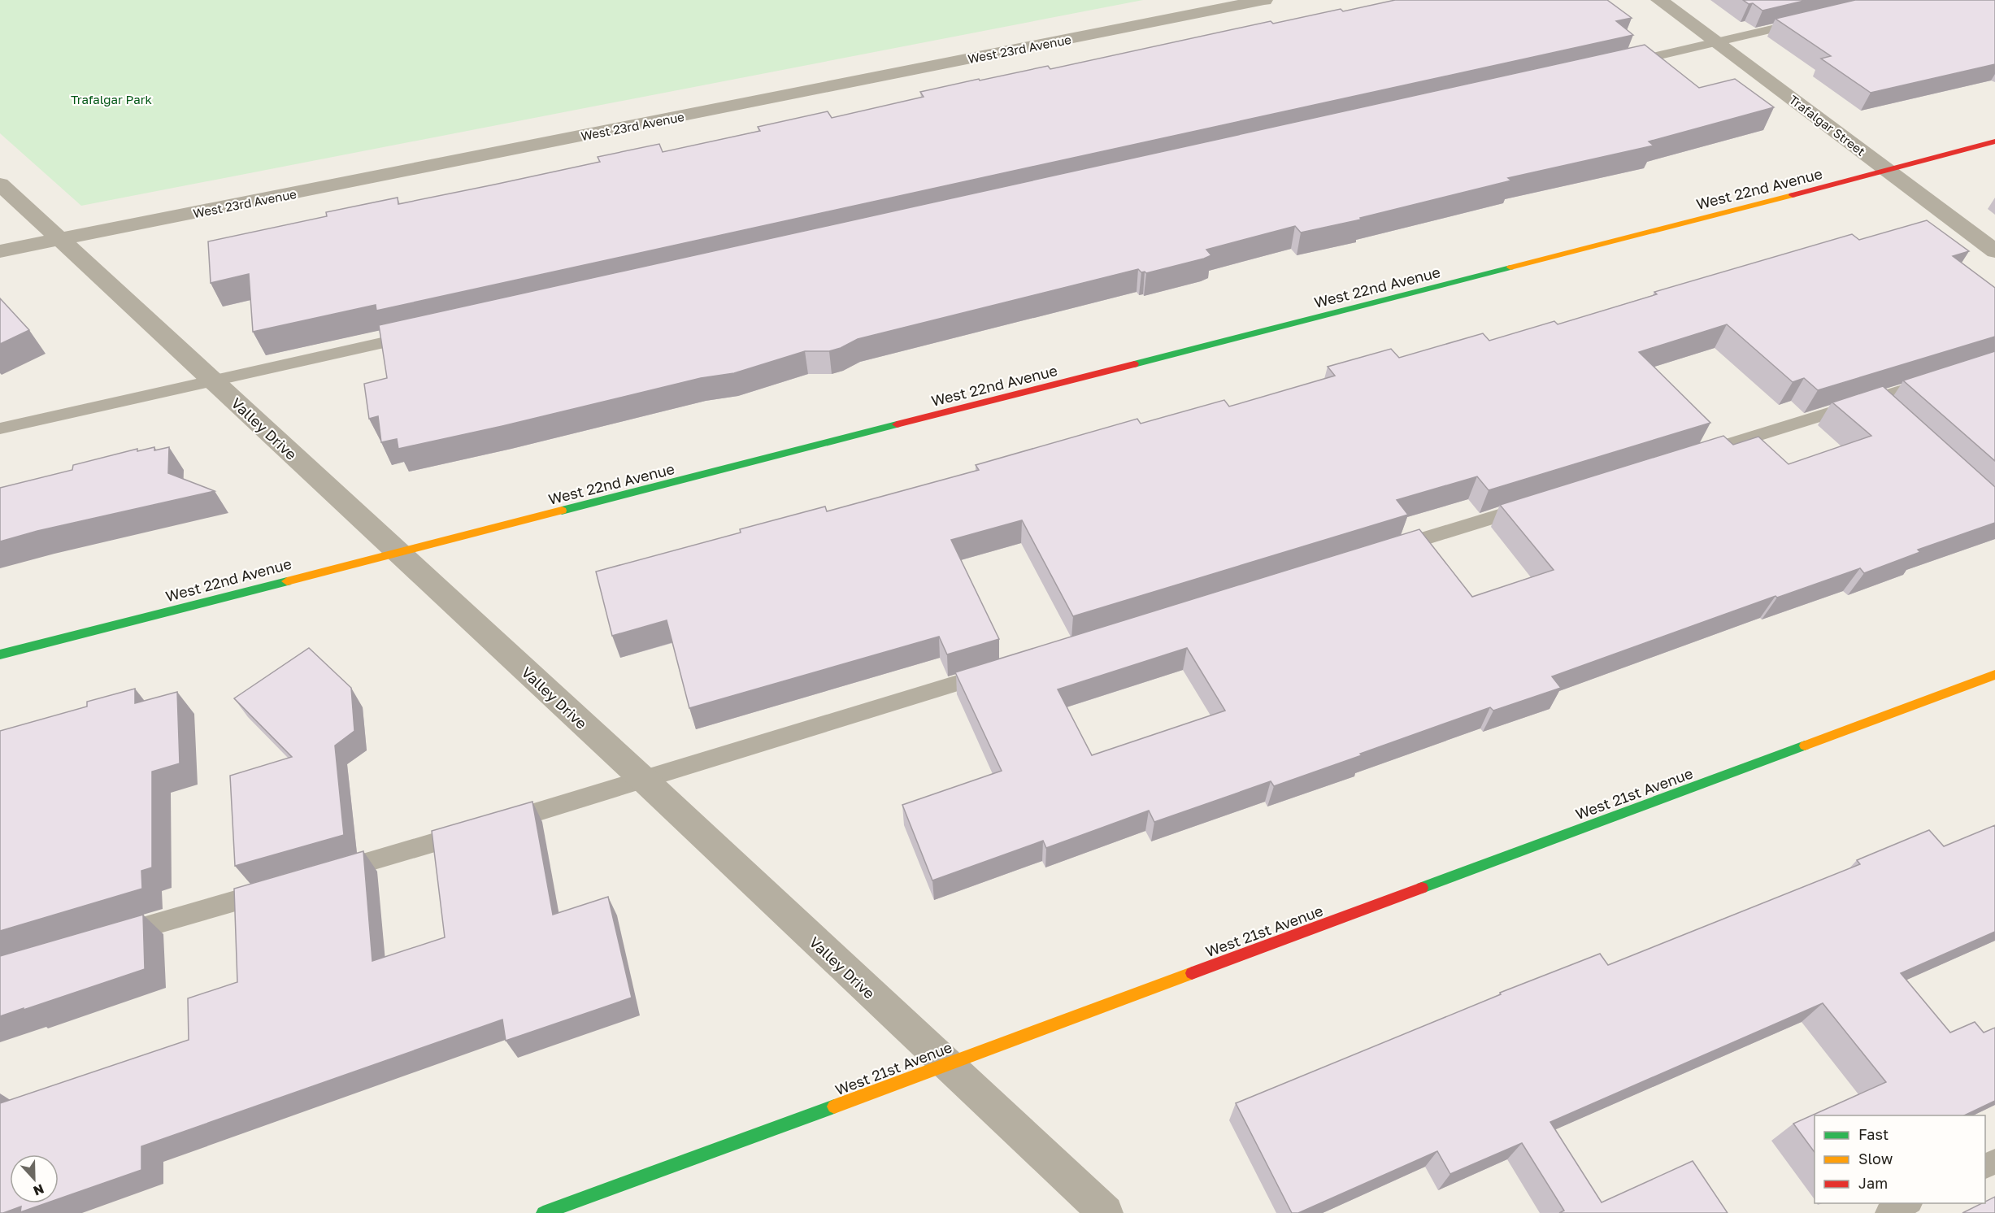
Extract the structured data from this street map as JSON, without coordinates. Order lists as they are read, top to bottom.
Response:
{
  "streets": {
    "street": [
      "West 23rd Avenue",
      "Trafalgar Street",
      "West 22nd Avenue",
      "Valley Drive",
      "West 21st Avenue"
    ]
  },
  "crossings": [
    ["West 23rd Avenue", "Valley Drive"],
    ["Trafalgar Street", "West 22nd Avenue"],
    ["West 22nd Avenue", "Valley Drive"],
    ["Valley Drive", "West 21st Avenue"]
  ],
  "parks": ["Trafalgar Park"],
  "legend": ["Fast", "Slow", "Jam"],
  "north": "bottom"
}
